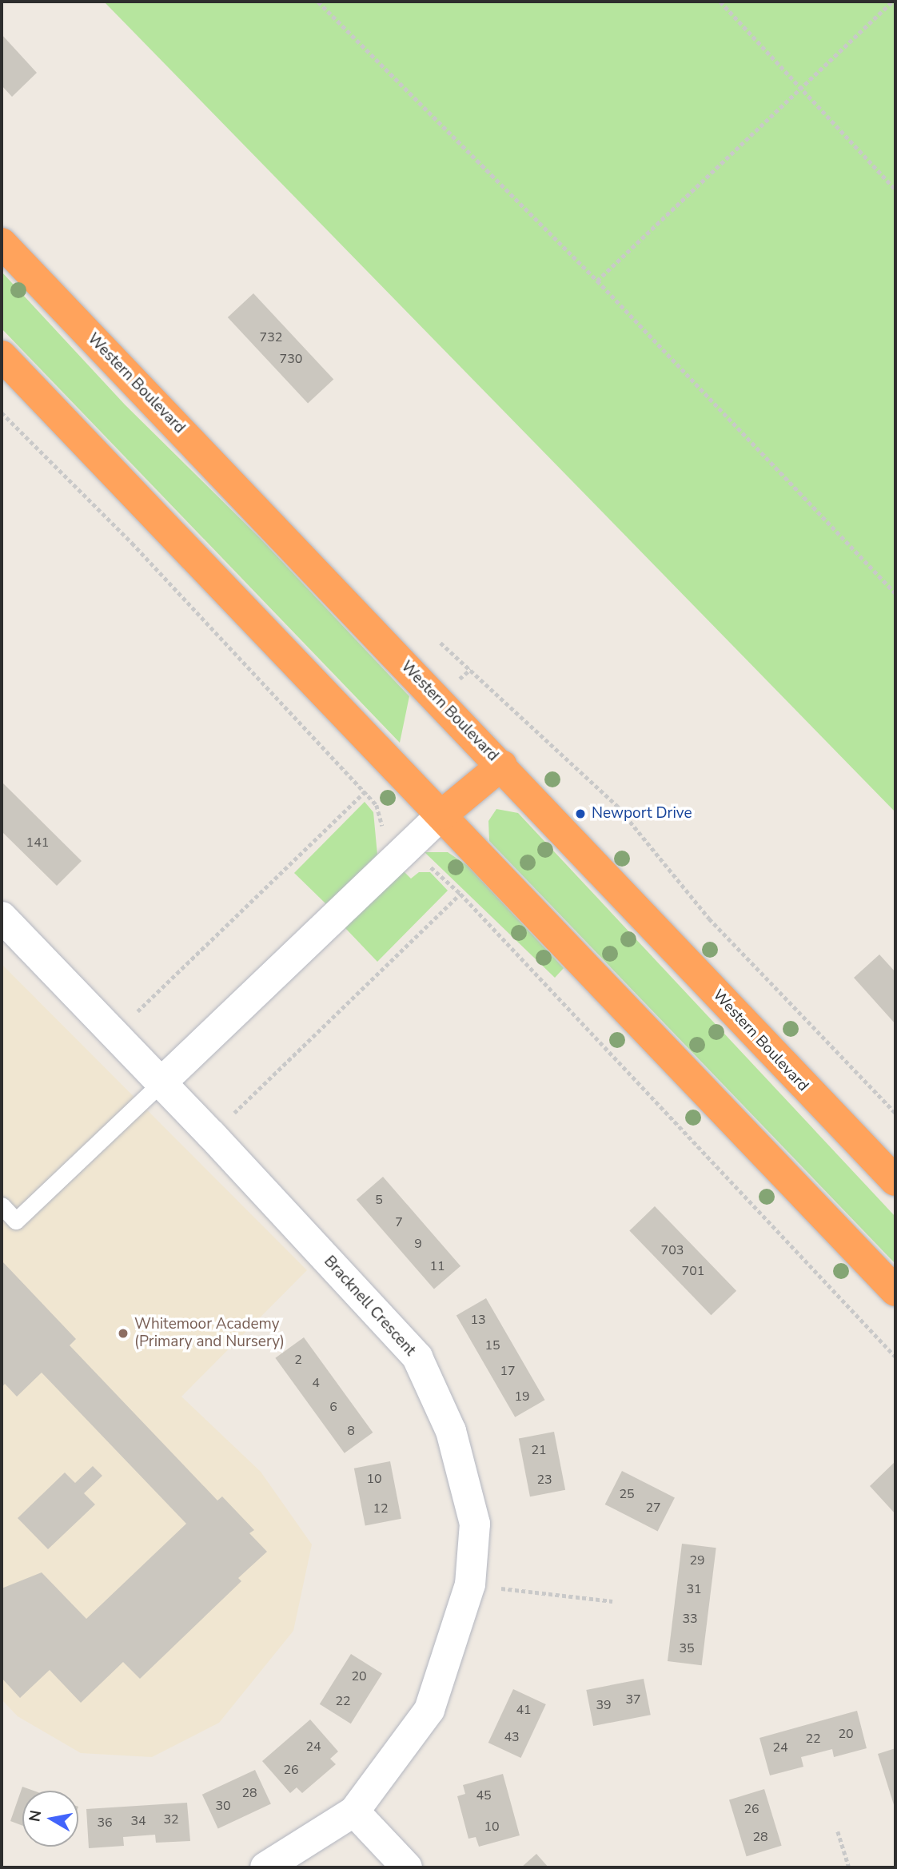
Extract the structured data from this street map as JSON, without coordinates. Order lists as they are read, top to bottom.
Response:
{
  "streets": {
    "highway": ["Western Boulevard"],
    "street": ["Bracknell Crescent"]
  },
  "places": ["Newport Drive", "Whitemoor Academy (Primary and Nursery)"],
  "house_numbers": [
    "732",
    "730",
    "141",
    "5",
    "7",
    "9",
    "703",
    "11",
    "701",
    "13",
    "15",
    "2",
    "17",
    "4",
    "19",
    "6",
    "8",
    "21",
    "10",
    "23",
    "25",
    "27",
    "12",
    "29",
    "31",
    "33",
    "35",
    "20",
    "37",
    "22",
    "39",
    "41",
    "20",
    "43",
    "22",
    "24",
    "24",
    "26",
    "28",
    "45",
    "30",
    "26",
    "32",
    "34",
    "36",
    "10",
    "28"
  ],
  "north": "left"
}
